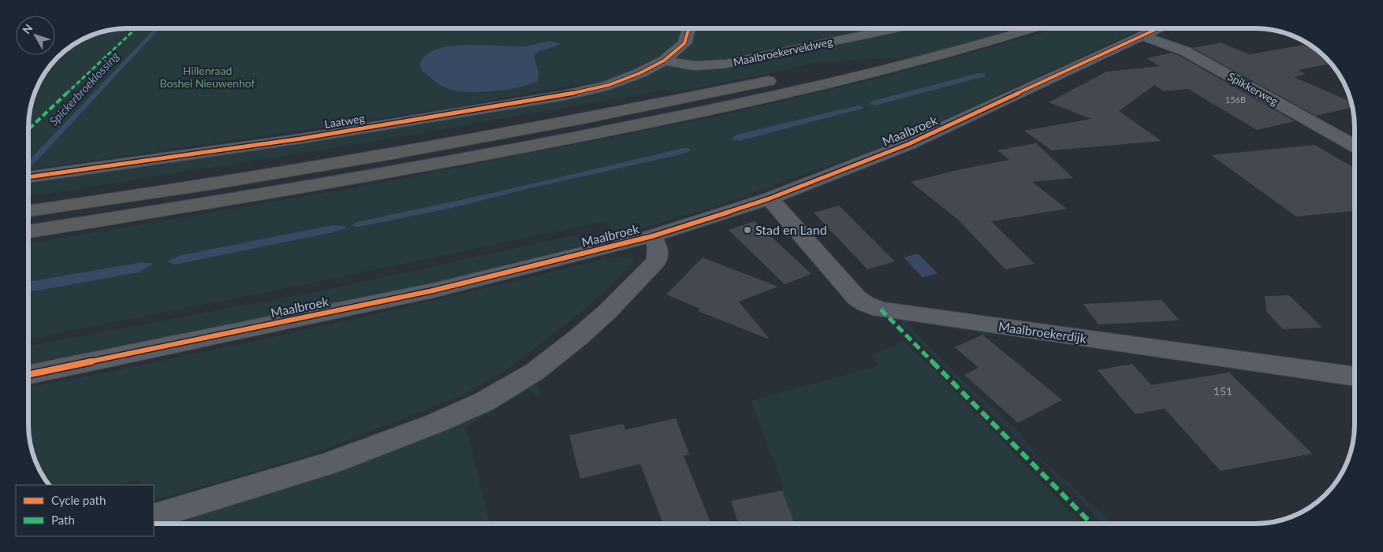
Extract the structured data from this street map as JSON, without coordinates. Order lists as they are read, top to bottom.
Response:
{
  "streets": {
    "street": [
      "Maalbroekerveldweg",
      "Spikkerweg",
      "Laatweg",
      "Maalbroek",
      "Maalbroekerdijk"
    ]
  },
  "crossings": [
    ["Maalbroekerveldweg", "Laatweg"],
    ["Spikkerweg", "Maalbroek"],
    ["Maalbroek", "Maalbroekerdijk"]
  ],
  "water": ["Spickerbroeklossing"],
  "parks": ["Hillenraad Boshei Nieuwenhof"],
  "places": ["Stad en Land"],
  "house_numbers": ["156B", "151"],
  "legend": ["Cycle path", "Path"],
  "north": "top left"
}
